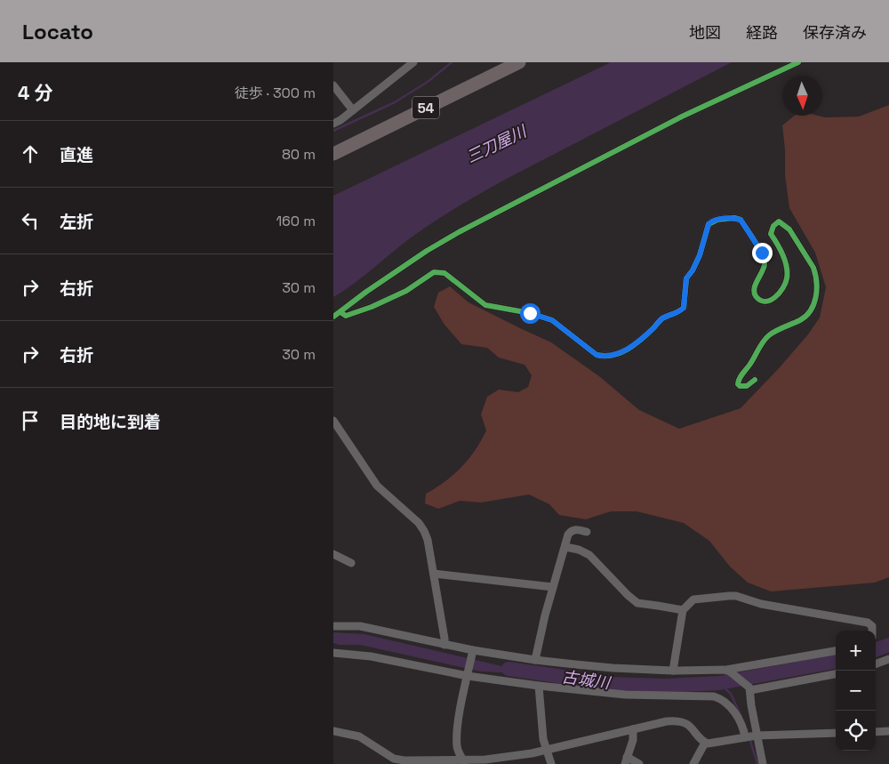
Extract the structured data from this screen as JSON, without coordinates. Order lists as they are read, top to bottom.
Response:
{
  "streets": {
    "highway": ["54"]
  },
  "water": ["三刀屋川", "古城川"],
  "north": "bottom",
  "page": {
    "header": "Locato",
    "nav": ["地図", "経路", "保存済み"],
    "heading": ["4 分", "徒歩 · 300 m"],
    "list": [
      ["直進", "80 m"],
      ["左折", "160 m"],
      ["右折", "30 m"],
      ["右折", "30 m"],
      "目的地に到着"
    ],
    "map_buttons": ["+", "−"]
  }
}
